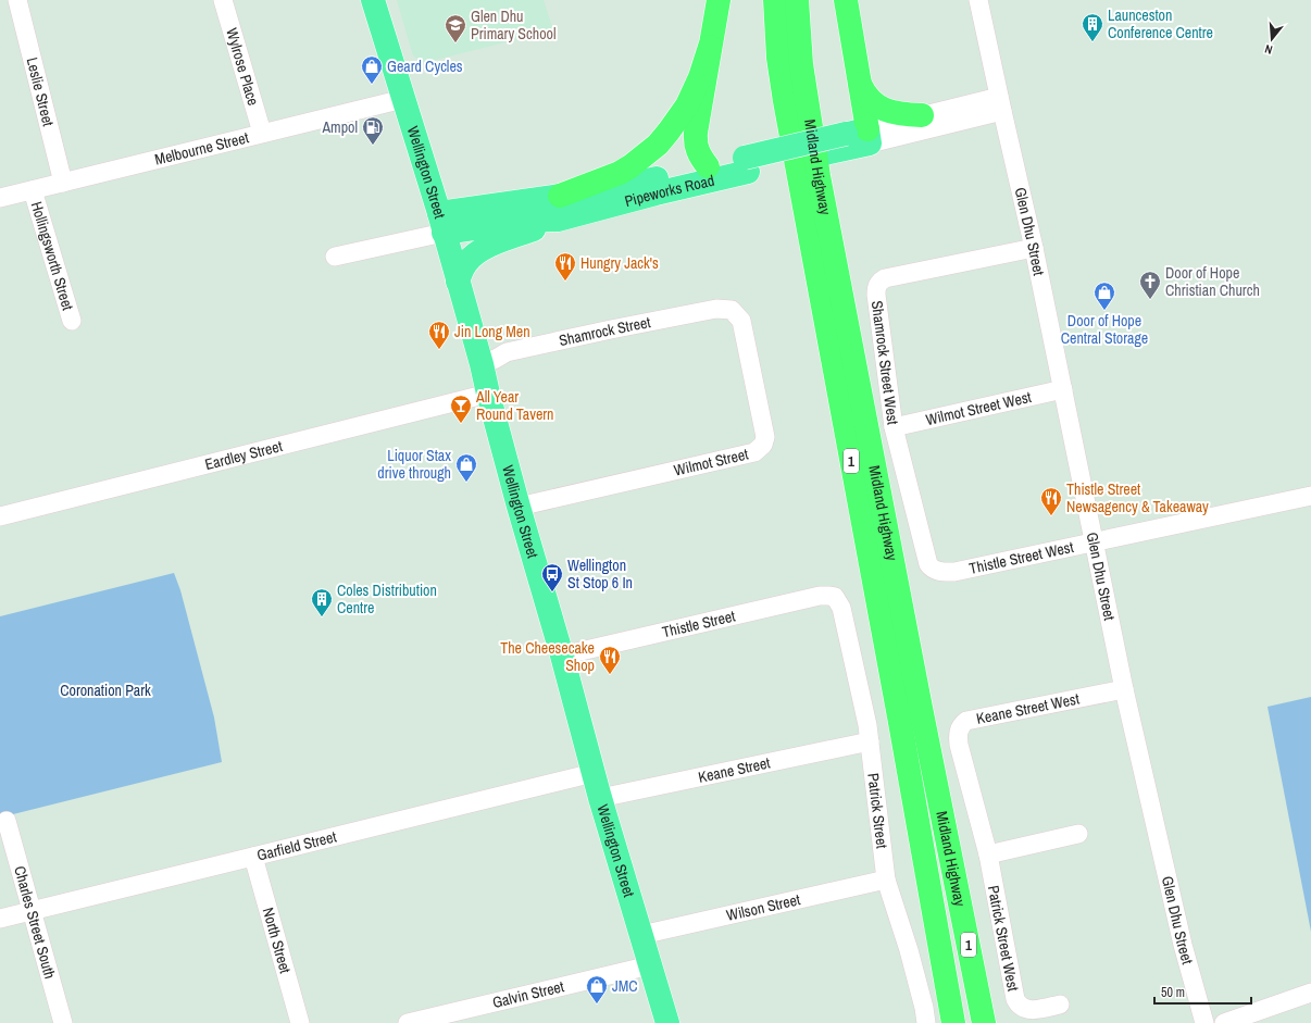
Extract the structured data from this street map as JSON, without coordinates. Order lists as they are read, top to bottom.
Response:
{
  "streets": {
    "highway": ["Midland Highway", "1"],
    "main road": ["Wellington Street", "Pipeworks Road"],
    "street": [
      "Wylrose Place",
      "Leslie Street",
      "Melbourne Street",
      "Glen Dhu Street",
      "Hollingsworth Street",
      "Shamrock Street",
      "Shamrock Street West",
      "Wilmot Street West",
      "Eardley Street",
      "Wilmot Street",
      "Thistle Street West",
      "Thistle Street",
      "Keane Street West",
      "Keane Street",
      "Patrick Street",
      "Garfield Street",
      "Wilson Street",
      "Charles Street South",
      "Patrick Street West",
      "North Street",
      "Galvin Street"
    ]
  },
  "crossings": [
    ["Wylrose Place", "Melbourne Street"],
    ["Leslie Street", "Melbourne Street"],
    ["Melbourne Street", "Wellington Street"],
    ["Melbourne Street", "Hollingsworth Street"],
    ["Wellington Street", "Pipeworks Road"],
    ["Wellington Street", "Shamrock Street"],
    ["Wellington Street", "Eardley Street"],
    ["Wellington Street", "Wilmot Street"],
    ["Wellington Street", "Thistle Street"],
    ["Wellington Street", "Keane Street"],
    ["Wellington Street", "Garfield Street"],
    ["Wellington Street", "Wilson Street"],
    ["Wellington Street", "Galvin Street"],
    ["Pipeworks Road", "Glen Dhu Street"],
    ["Glen Dhu Street", "Shamrock Street West"],
    ["Glen Dhu Street", "Wilmot Street West"],
    ["Glen Dhu Street", "Thistle Street West"],
    ["Glen Dhu Street", "Keane Street West"],
    ["Shamrock Street", "Wilmot Street"],
    ["Shamrock Street West", "Wilmot Street West"],
    ["Shamrock Street West", "Thistle Street West"],
    ["Thistle Street", "Patrick Street"],
    ["Keane Street West", "Patrick Street West"],
    ["Keane Street", "Patrick Street"],
    ["Patrick Street", "Wilson Street"],
    ["Garfield Street", "Charles Street South"],
    ["Garfield Street", "North Street"]
  ],
  "parks": ["Coronation Park"],
  "places": {
    "building": ["Launceston Conference Centre", "Coles Distribution Centre"],
    "school or university": ["Glen Dhu Primary School"],
    "shop": [
      "Geard Cycles",
      "Door of Hope Central Storage",
      "Liquor Stax drive through",
      "JMC"
    ],
    "fuel station": ["Ampol"],
    "restaurant": [
      "Hungry Jack's",
      "Jin Long Men",
      "Thistle Street Newsagency & Takeaway",
      "The Cheesecake Shop"
    ],
    "church": ["Door of Hope Christian Church"],
    "bar": ["All Year Round Tavern"],
    "bus stop": ["Wellington St Stop 6 In"]
  },
  "scale_bar": "50 m",
  "north": "bottom"
}
